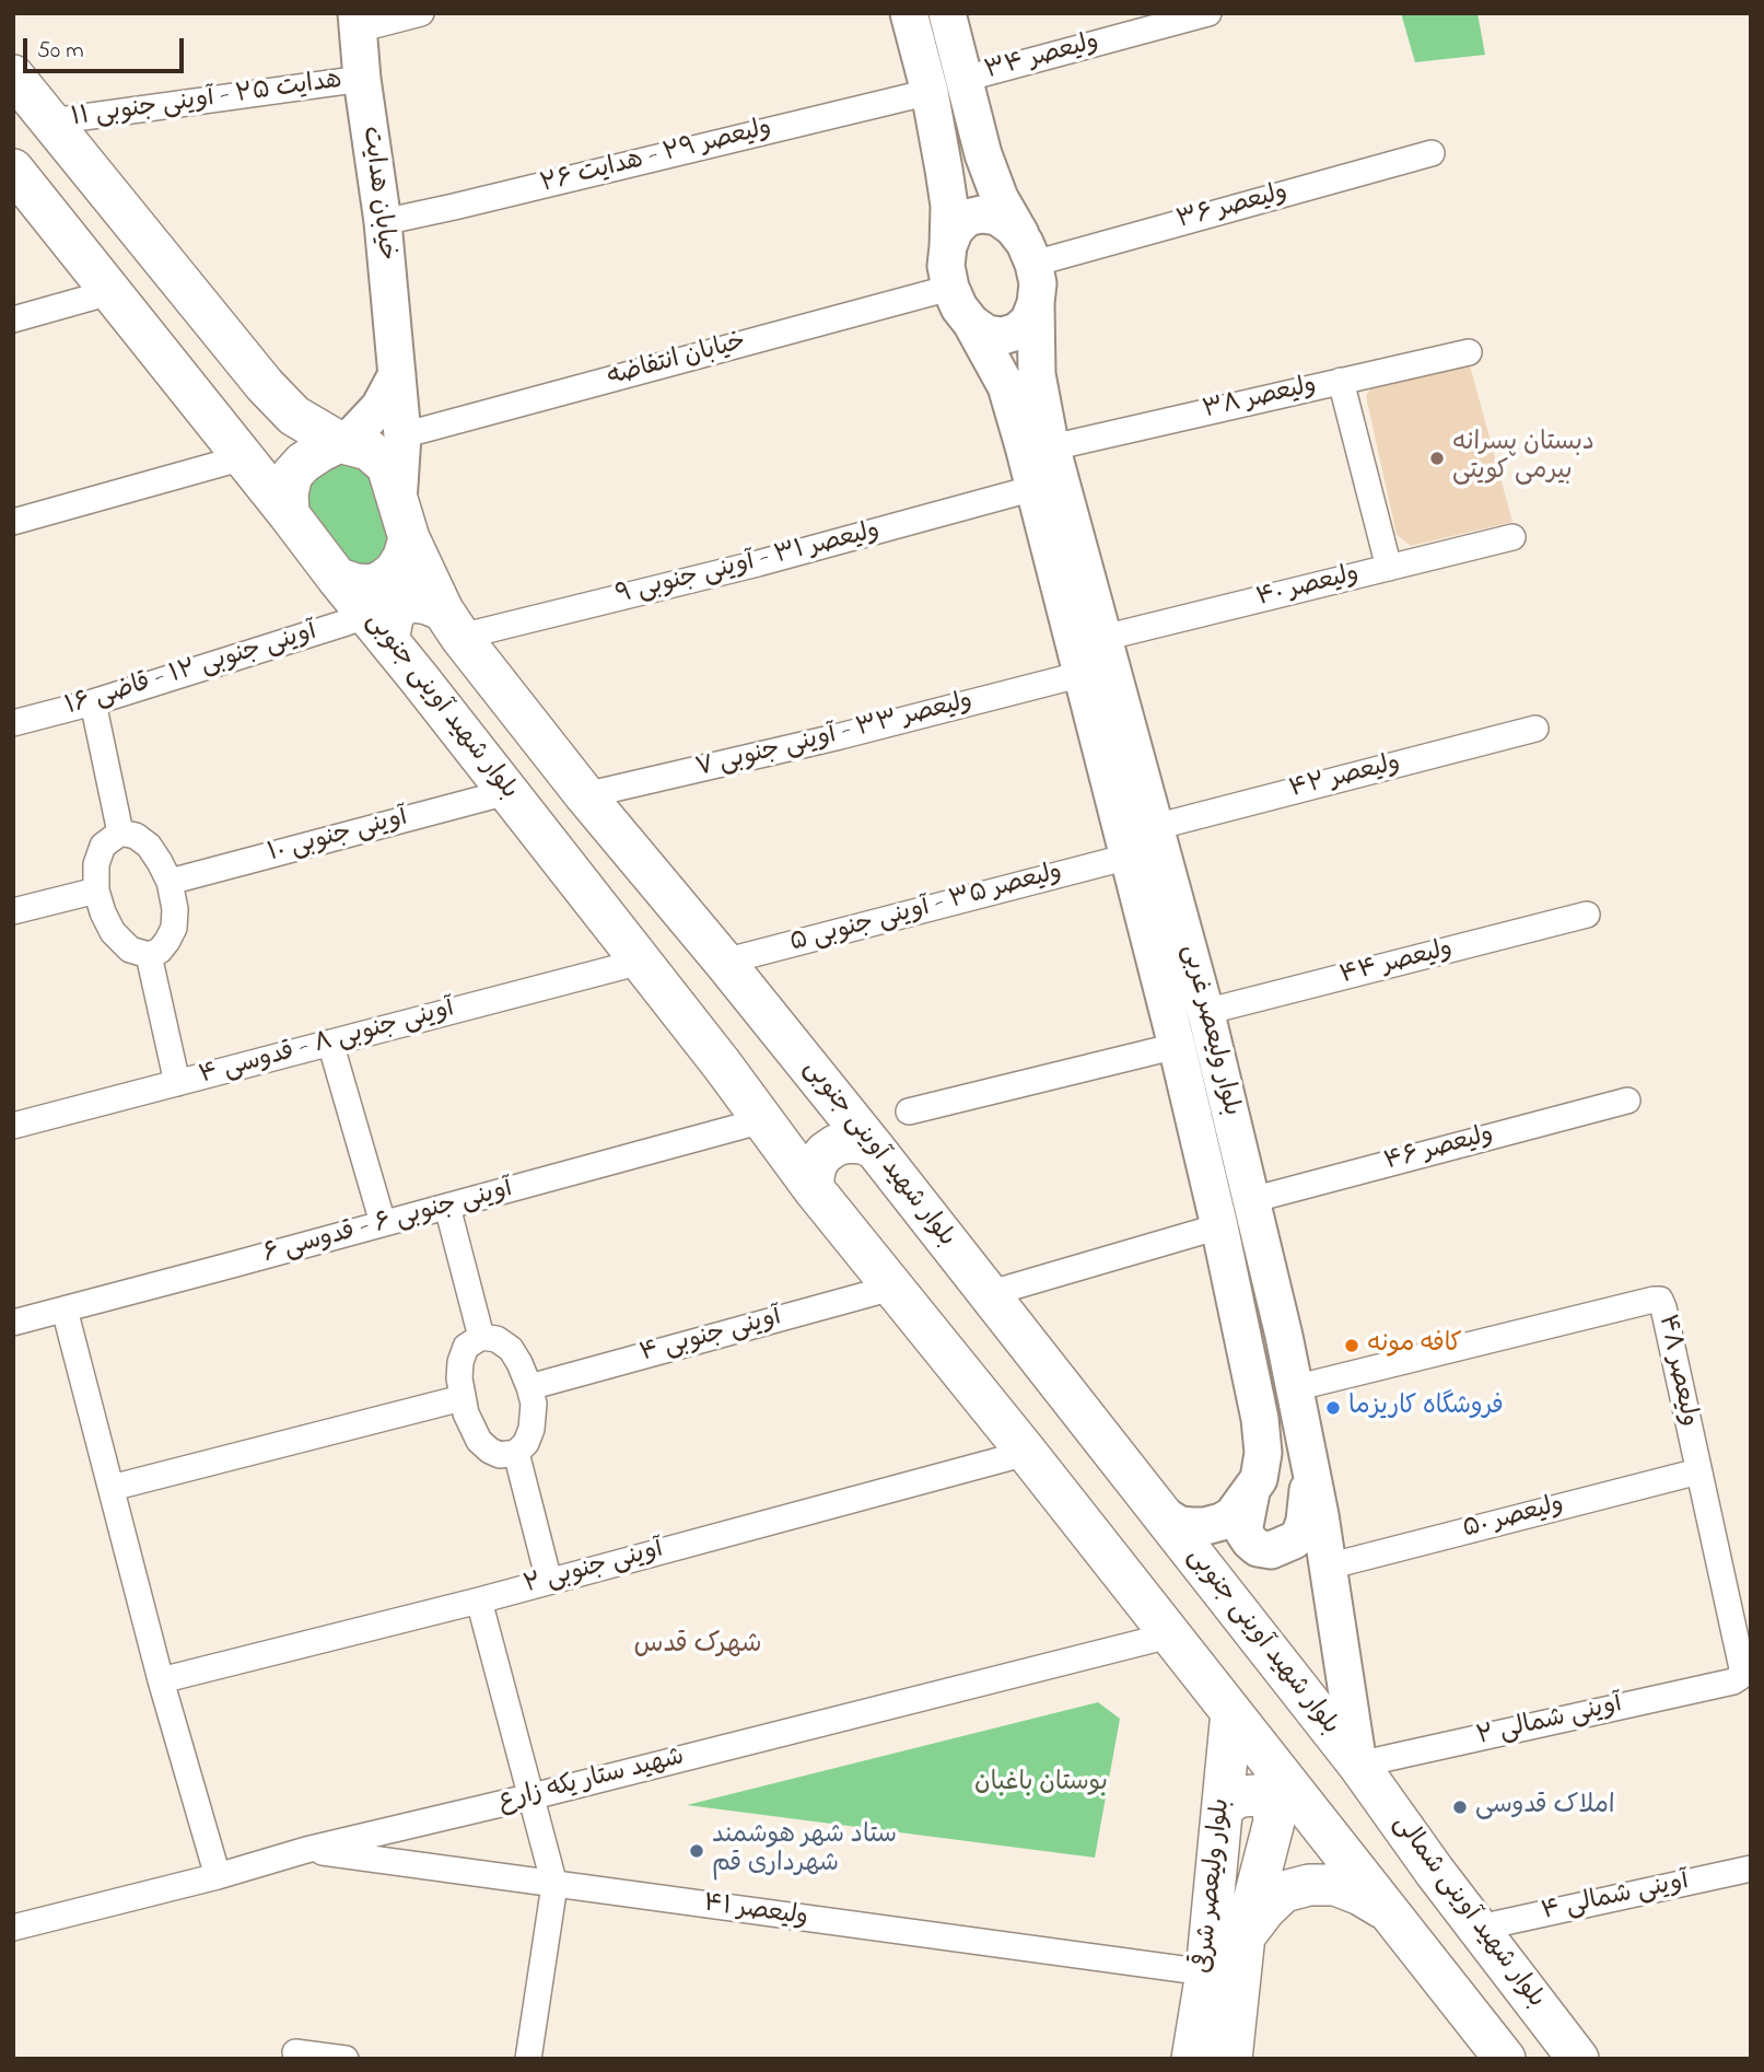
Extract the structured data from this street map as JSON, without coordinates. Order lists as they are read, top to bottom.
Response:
{
  "streets": {
    "main road": [
      "خیابان هدایت",
      "بلوار شهید آوینی جنوبی",
      "بلوار ولیعصر غربی",
      "بلوار ولیعصر شرقی",
      "بلوار شهید آوینی شمالی"
    ],
    "street": [
      "ولیعصر ۳۴",
      "هدایت ۲۵ - آوینی جنوبی ۱۱",
      "ولیعصر ۲۹ - هدایت ۲۶",
      "ولیعصر ۳۶",
      "خیابان انتفاضه",
      "ولیعصر ۳۸",
      "ولیعصر ۳۱ - آوینی جنوبی ۹",
      "ولیعصر ۴۰",
      "آوینی جنوبی ۱۲ - قاضی ۱۶",
      "ولیعصر ۳۳ - آوینی جنوبی ۷",
      "ولیعصر ۴۲",
      "آوینی جنوبی ۱۰",
      "ولیعصر ۳۵ - آوینی جنوبی ۵",
      "ولیعصر ۴۴",
      "آوینی جنوبی ۸ - قدوسی ۴",
      "ولیعصر ۴۶",
      "آوینی جنوبی ۶ - قدوسی ۶",
      "آوینی جنوبی ۴",
      "ولیعصر ۴۸",
      "ولیعصر ۵۰",
      "آوینی جنوبی ۲",
      "آوینی شمالی ۲",
      "شهید ستار یکه زارع",
      "آوینی شمالی ۴",
      "ولیعصر ۴۱"
    ]
  },
  "crossings": [
    ["هدایت ۲۵ - آوینی جنوبی ۱۱", "خیابان هدایت"],
    ["ولیعصر ۲۹ - هدایت ۲۶", "خیابان هدایت"],
    ["خیابان هدایت", "خیابان انتفاضه"],
    ["خیابان هدایت", "بلوار شهید آوینی جنوبی"],
    ["ولیعصر ۳۶", "خیابان انتفاضه"],
    ["ولیعصر ۳۶", "بلوار ولیعصر غربی"],
    ["خیابان انتفاضه", "بلوار ولیعصر غربی"],
    ["ولیعصر ۳۸", "بلوار ولیعصر غربی"],
    ["ولیعصر ۳۱ - آوینی جنوبی ۹", "بلوار شهید آوینی جنوبی"],
    ["ولیعصر ۳۱ - آوینی جنوبی ۹", "بلوار ولیعصر غربی"],
    ["ولیعصر ۴۰", "بلوار ولیعصر غربی"],
    ["آوینی جنوبی ۱۲ - قاضی ۱۶", "بلوار شهید آوینی جنوبی"],
    ["بلوار شهید آوینی جنوبی", "ولیعصر ۳۳ - آوینی جنوبی ۷"],
    ["بلوار شهید آوینی جنوبی", "آوینی جنوبی ۱۰"],
    ["بلوار شهید آوینی جنوبی", "ولیعصر ۳۵ - آوینی جنوبی ۵"],
    ["بلوار شهید آوینی جنوبی", "بلوار ولیعصر غربی"],
    ["بلوار شهید آوینی جنوبی", "آوینی جنوبی ۸ - قدوسی ۴"],
    ["بلوار شهید آوینی جنوبی", "آوینی جنوبی ۶ - قدوسی ۶"],
    ["بلوار شهید آوینی جنوبی", "آوینی جنوبی ۴"],
    ["بلوار شهید آوینی جنوبی", "آوینی جنوبی ۲"],
    ["بلوار شهید آوینی جنوبی", "آوینی شمالی ۲"],
    ["بلوار شهید آوینی جنوبی", "شهید ستار یکه زارع"],
    ["بلوار شهید آوینی جنوبی", "بلوار ولیعصر شرقی"],
    ["بلوار شهید آوینی جنوبی", "بلوار شهید آوینی شمالی"],
    ["ولیعصر ۳۳ - آوینی جنوبی ۷", "بلوار ولیعصر غربی"],
    ["ولیعصر ۴۲", "بلوار ولیعصر غربی"],
    ["ولیعصر ۳۵ - آوینی جنوبی ۵", "بلوار ولیعصر غربی"],
    ["ولیعصر ۴۴", "بلوار ولیعصر غربی"],
    ["بلوار ولیعصر غربی", "ولیعصر ۴۶"],
    ["بلوار ولیعصر غربی", "ولیعصر ۴۸"],
    ["بلوار ولیعصر غربی", "ولیعصر ۵۰"],
    ["بلوار ولیعصر غربی", "آوینی شمالی ۲"],
    ["بلوار ولیعصر غربی", "بلوار شهید آوینی شمالی"],
    ["ولیعصر ۴۸", "ولیعصر ۵۰"],
    ["ولیعصر ۴۸", "آوینی شمالی ۲"],
    ["آوینی شمالی ۲", "بلوار شهید آوینی شمالی"],
    ["شهید ستار یکه زارع", "ولیعصر ۴۱"],
    ["بلوار ولیعصر شرقی", "ولیعصر ۴۱"],
    ["آوینی شمالی ۴", "بلوار شهید آوینی شمالی"]
  ],
  "districts": ["شهرک قدس"],
  "parks": ["بوستان باغبان"],
  "places": [
    "دبستان پسرانه بیرمی کویتی",
    "کافه مونه",
    "فروشگاه کاریزما",
    "املاک قدوسی",
    "ستاد شهر هوشمند شهرداری قم"
  ],
  "scale_bar": "50 m"
}
